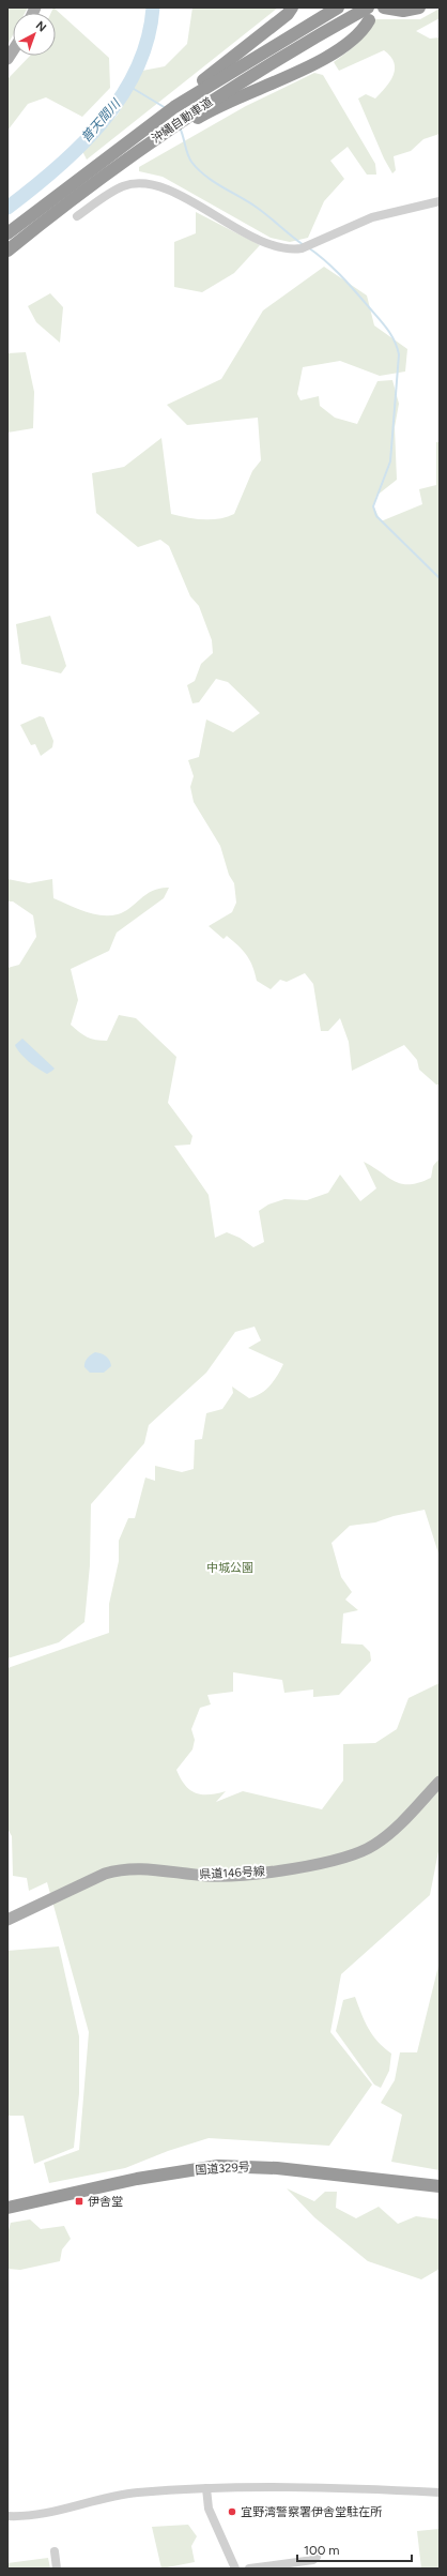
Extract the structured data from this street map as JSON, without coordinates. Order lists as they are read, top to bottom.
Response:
{
  "streets": {
    "highway": ["沖縄自動車道", "国道329号"],
    "main road": ["県道146号線"]
  },
  "water": ["普天間川"],
  "parks": ["中城公園"],
  "places": {
    "transit": ["伊舎堂"],
    "other": ["宜野湾警察署伊舎堂駐在所"]
  },
  "scale_bar": "100 m",
  "north": "top right"
}
